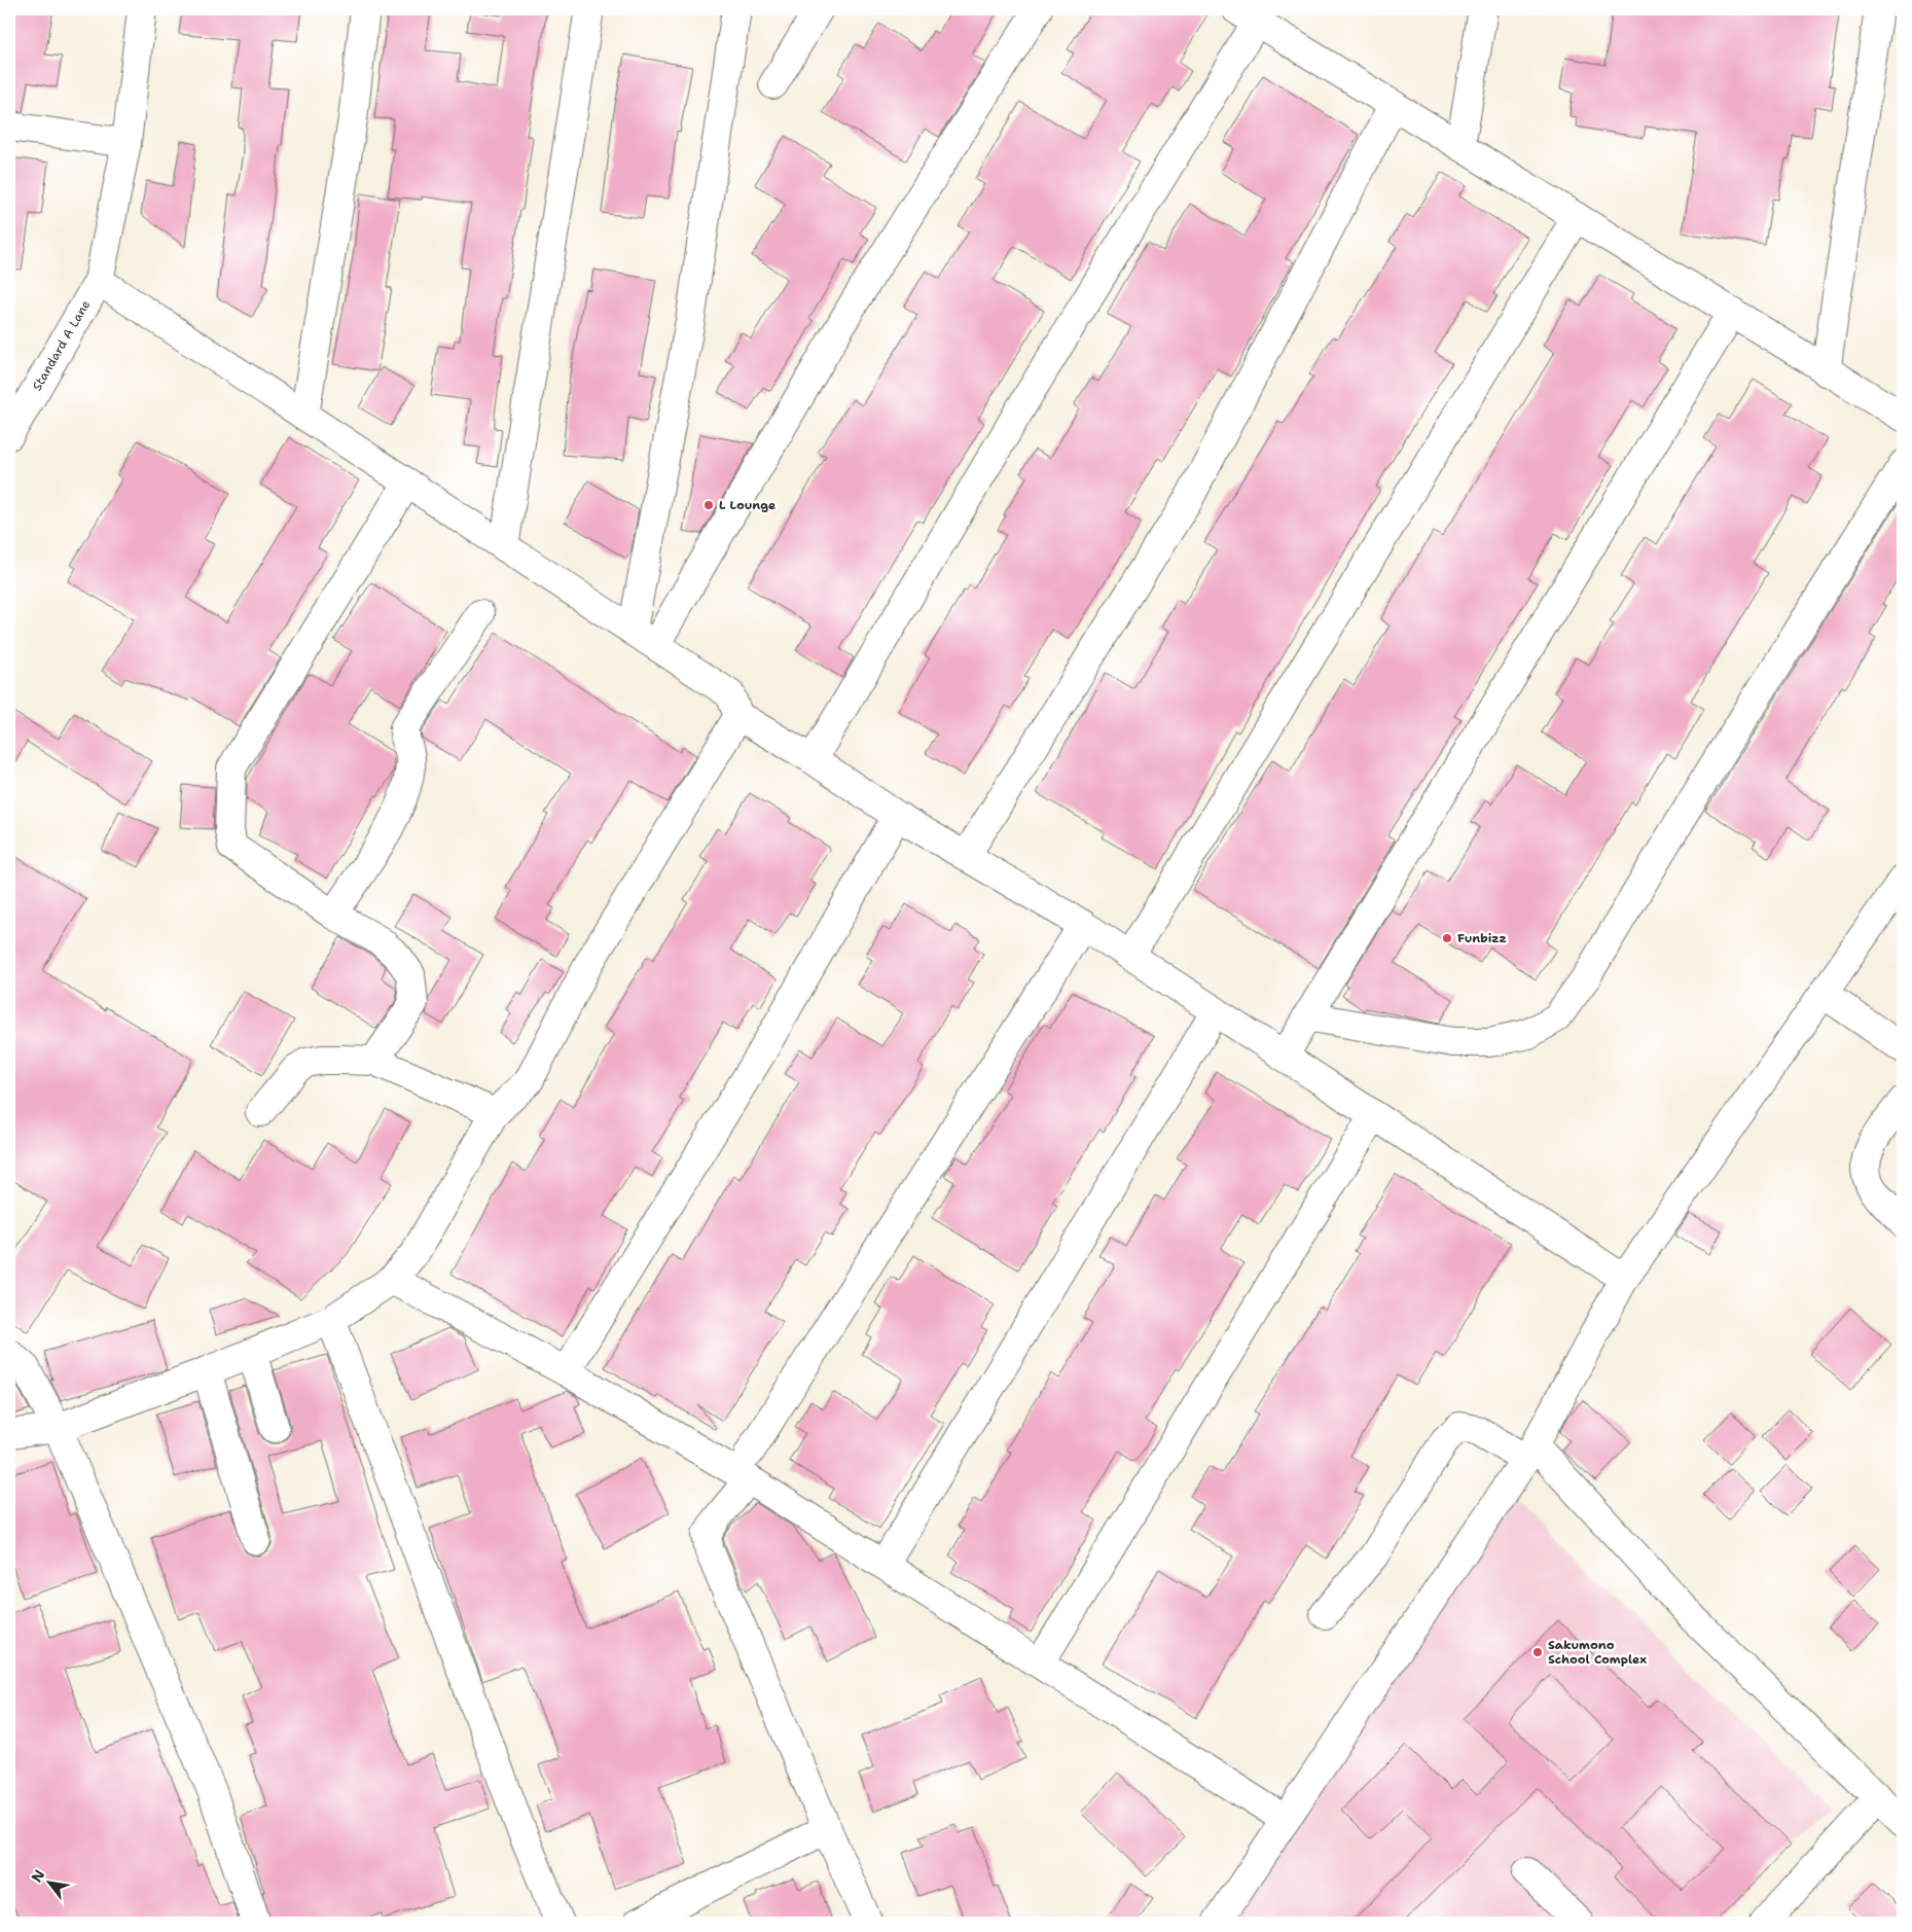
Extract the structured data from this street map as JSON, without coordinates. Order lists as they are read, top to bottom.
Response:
{
  "streets": {
    "street": ["Standard A Lane"]
  },
  "places": ["L Lounge", "Funbizz", "Sakumono School Complex"],
  "north": "top left"
}
